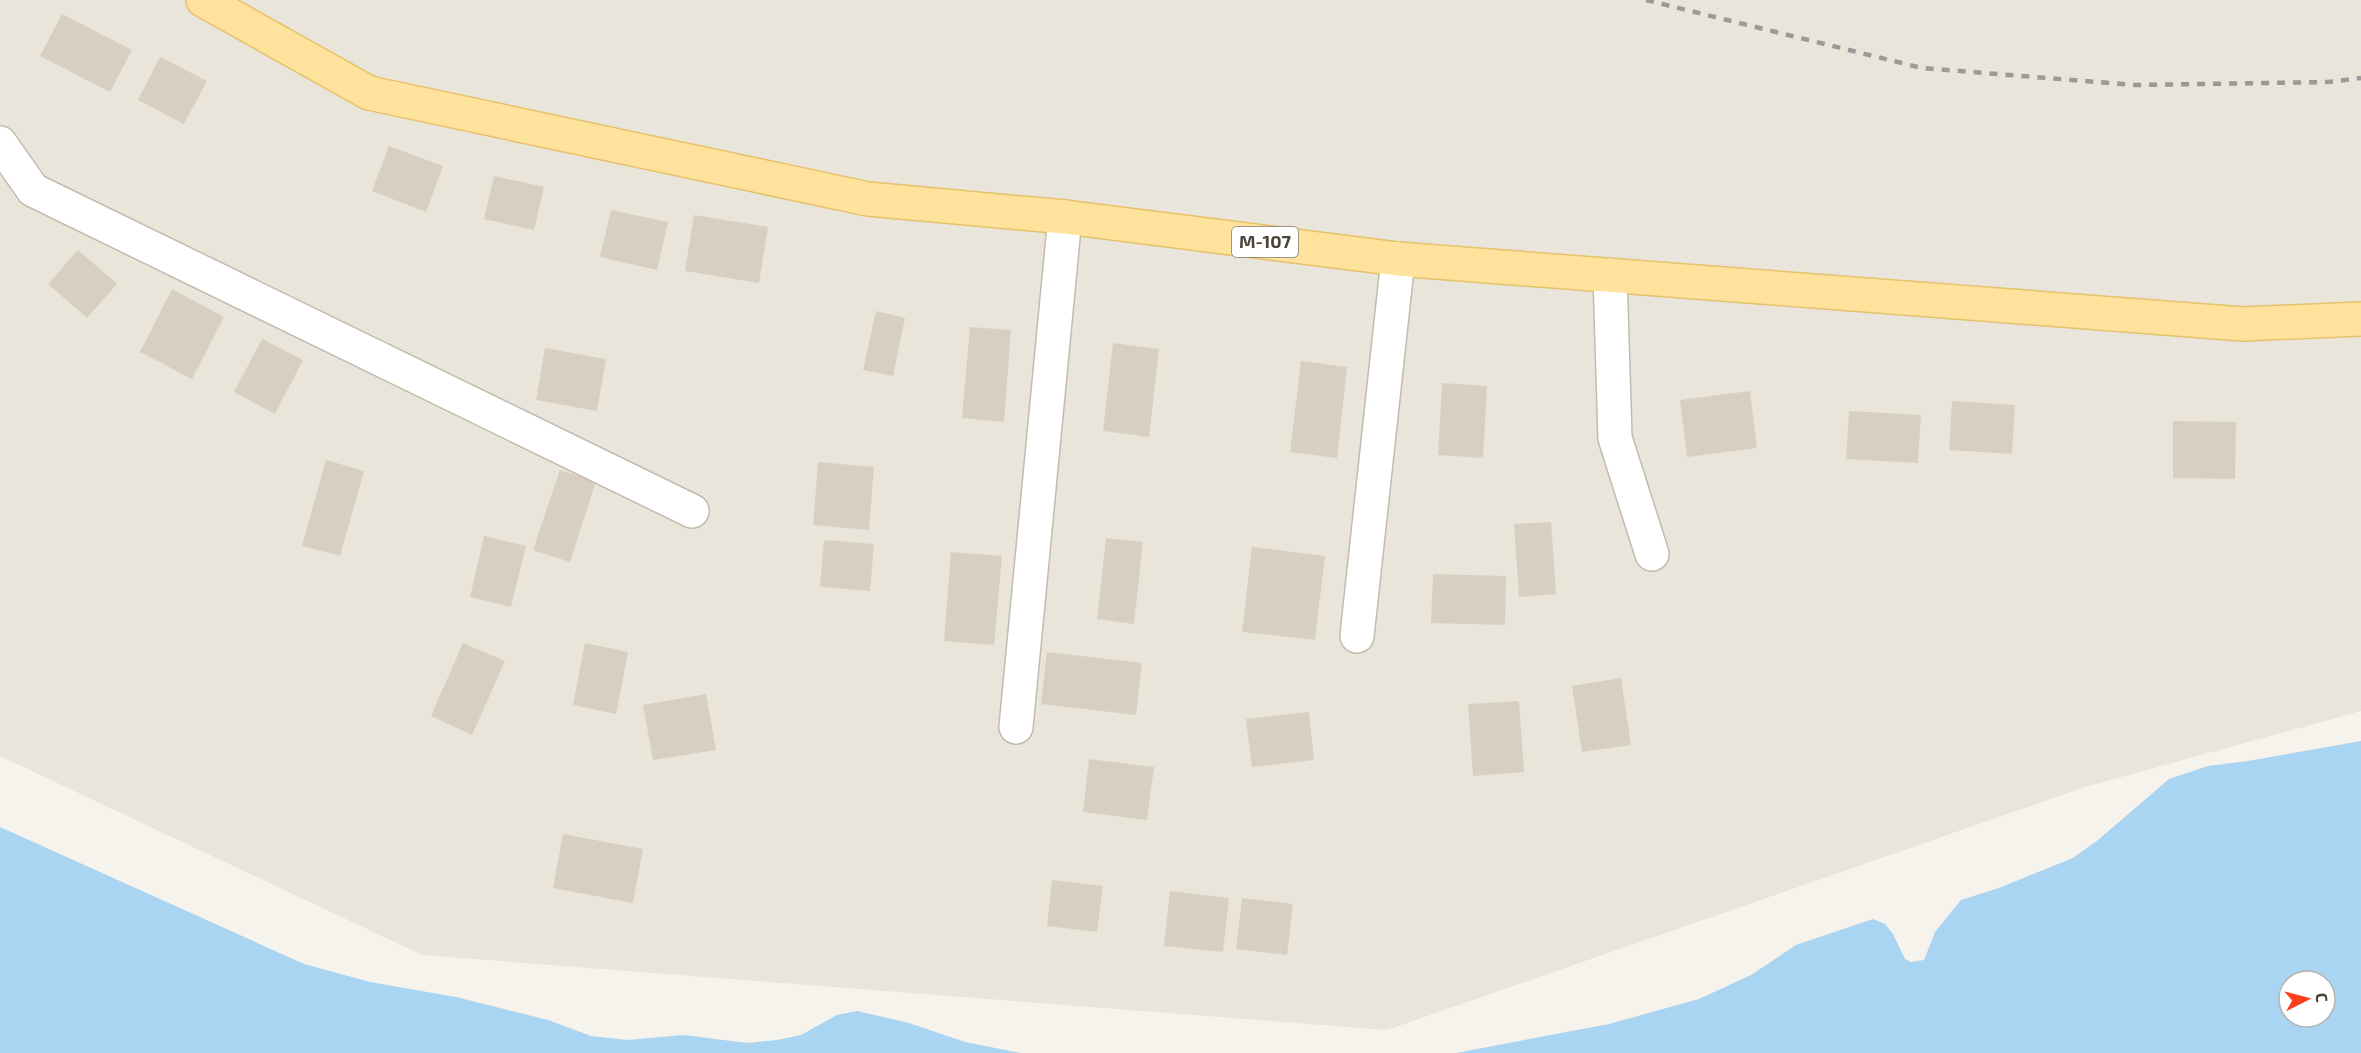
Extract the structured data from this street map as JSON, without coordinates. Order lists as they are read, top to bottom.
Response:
{
  "streets": {
    "main road": ["М-107"]
  },
  "north": "right"
}
